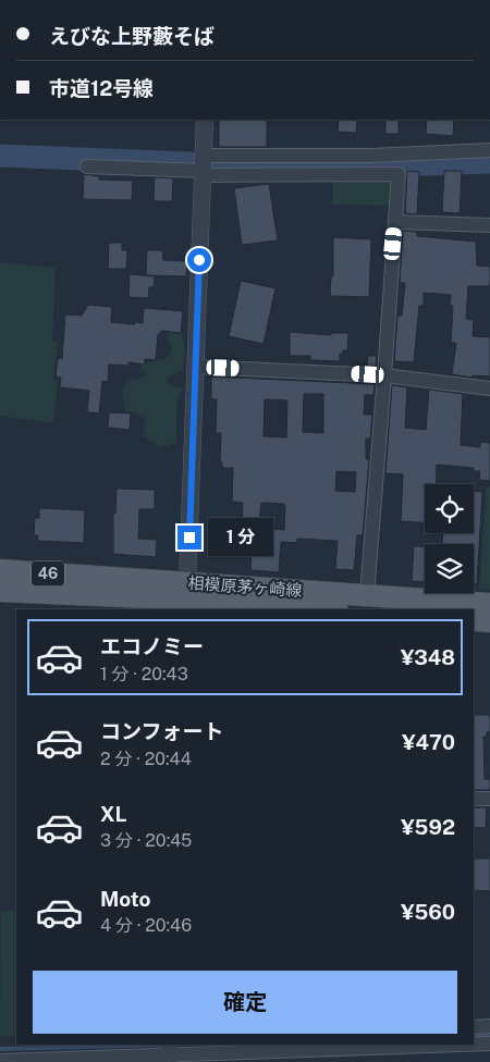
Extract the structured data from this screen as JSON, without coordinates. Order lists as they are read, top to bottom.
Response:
{
  "streets": {
    "main road": ["46", "相模原茅ヶ崎線"]
  },
  "page": {
    "banner": ["えびな上野藪そば", "市道12号線"],
    "bubble": "1 分",
    "list": [
      {
        "name": "エコノミー",
        "note": "1 分 · 20:43",
        "value": "¥348"
      },
      {
        "name": "コンフォート",
        "note": "2 分 · 20:44",
        "value": "¥470"
      },
      {
        "name": "XL",
        "note": "3 分 · 20:45",
        "value": "¥592"
      },
      {
        "name": "Moto",
        "note": "4 分 · 20:46",
        "value": "¥560"
      }
    ],
    "buttons": "確定"
  }
}
